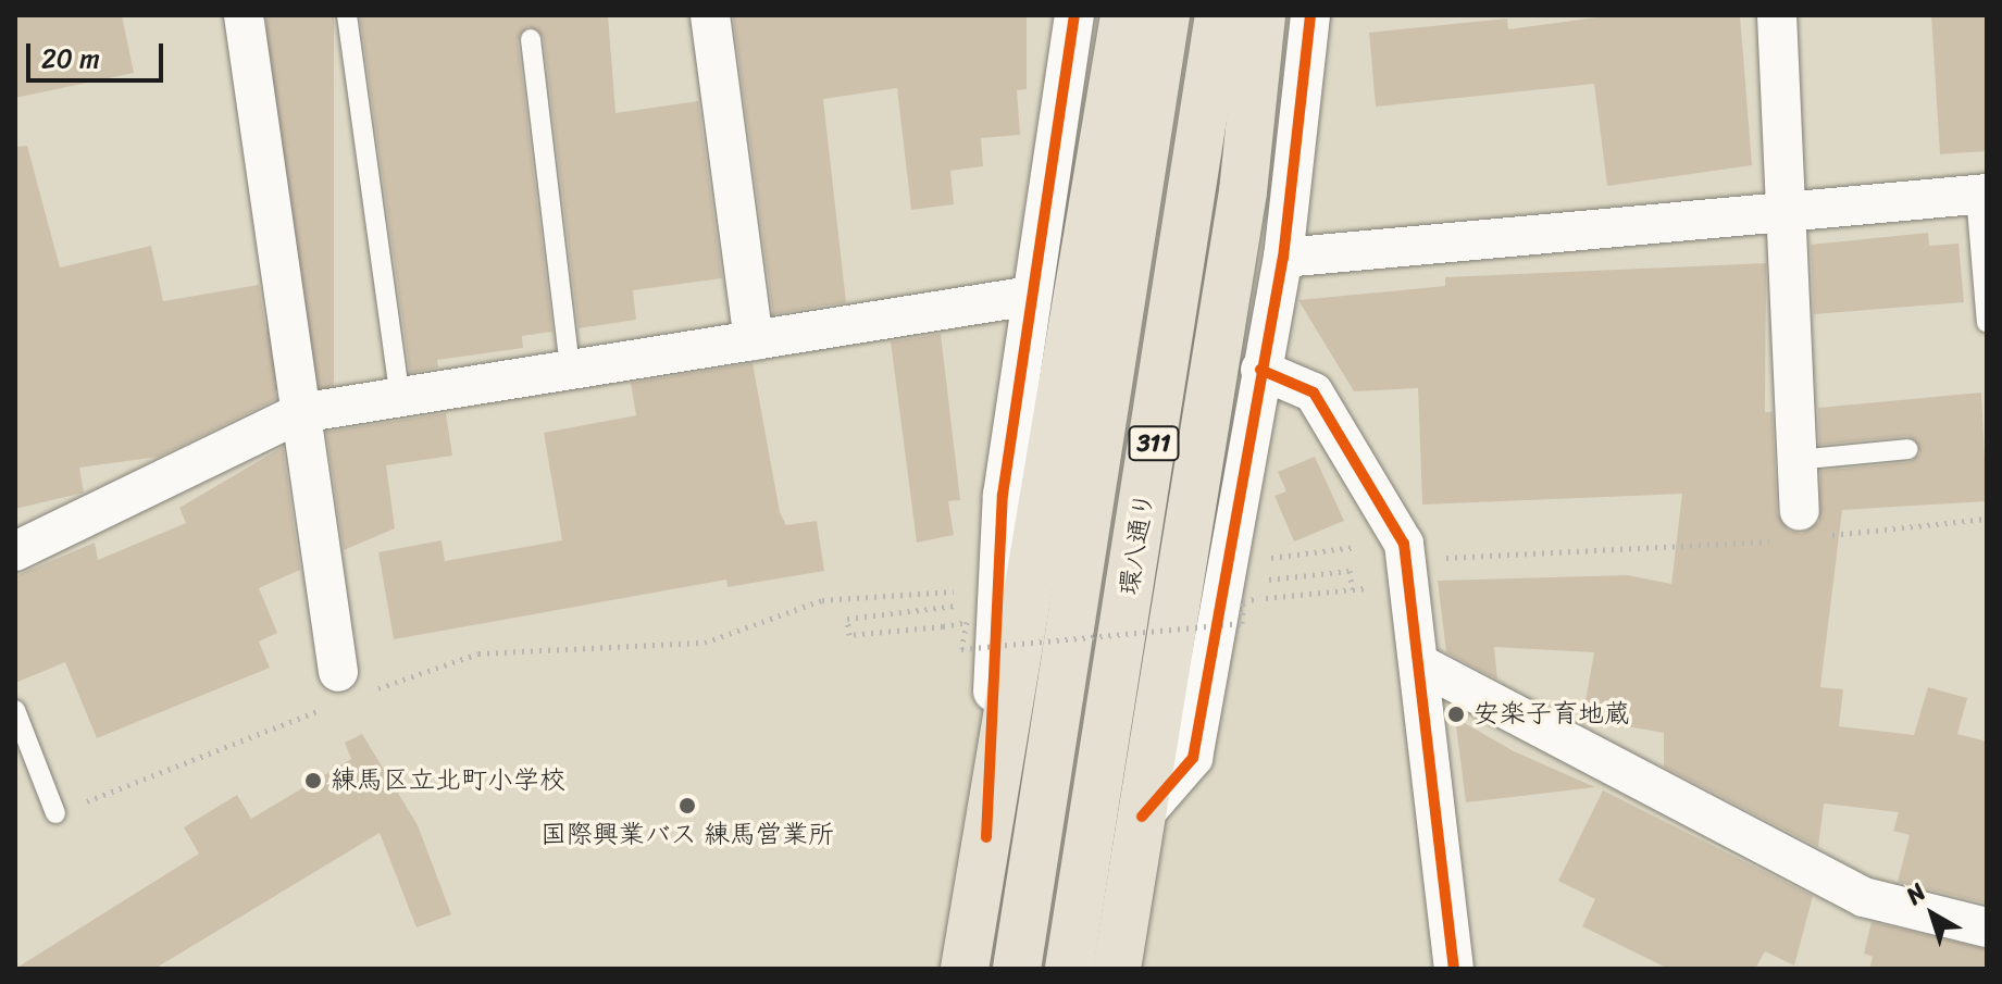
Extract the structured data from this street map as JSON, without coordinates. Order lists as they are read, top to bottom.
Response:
{
  "streets": {
    "main road": ["311", "環八通り"]
  },
  "places": ["安楽子育地蔵", "練馬区立北町小学校", "国際興業バス 練馬営業所"],
  "scale_bar": "20 m",
  "north": "top left"
}
